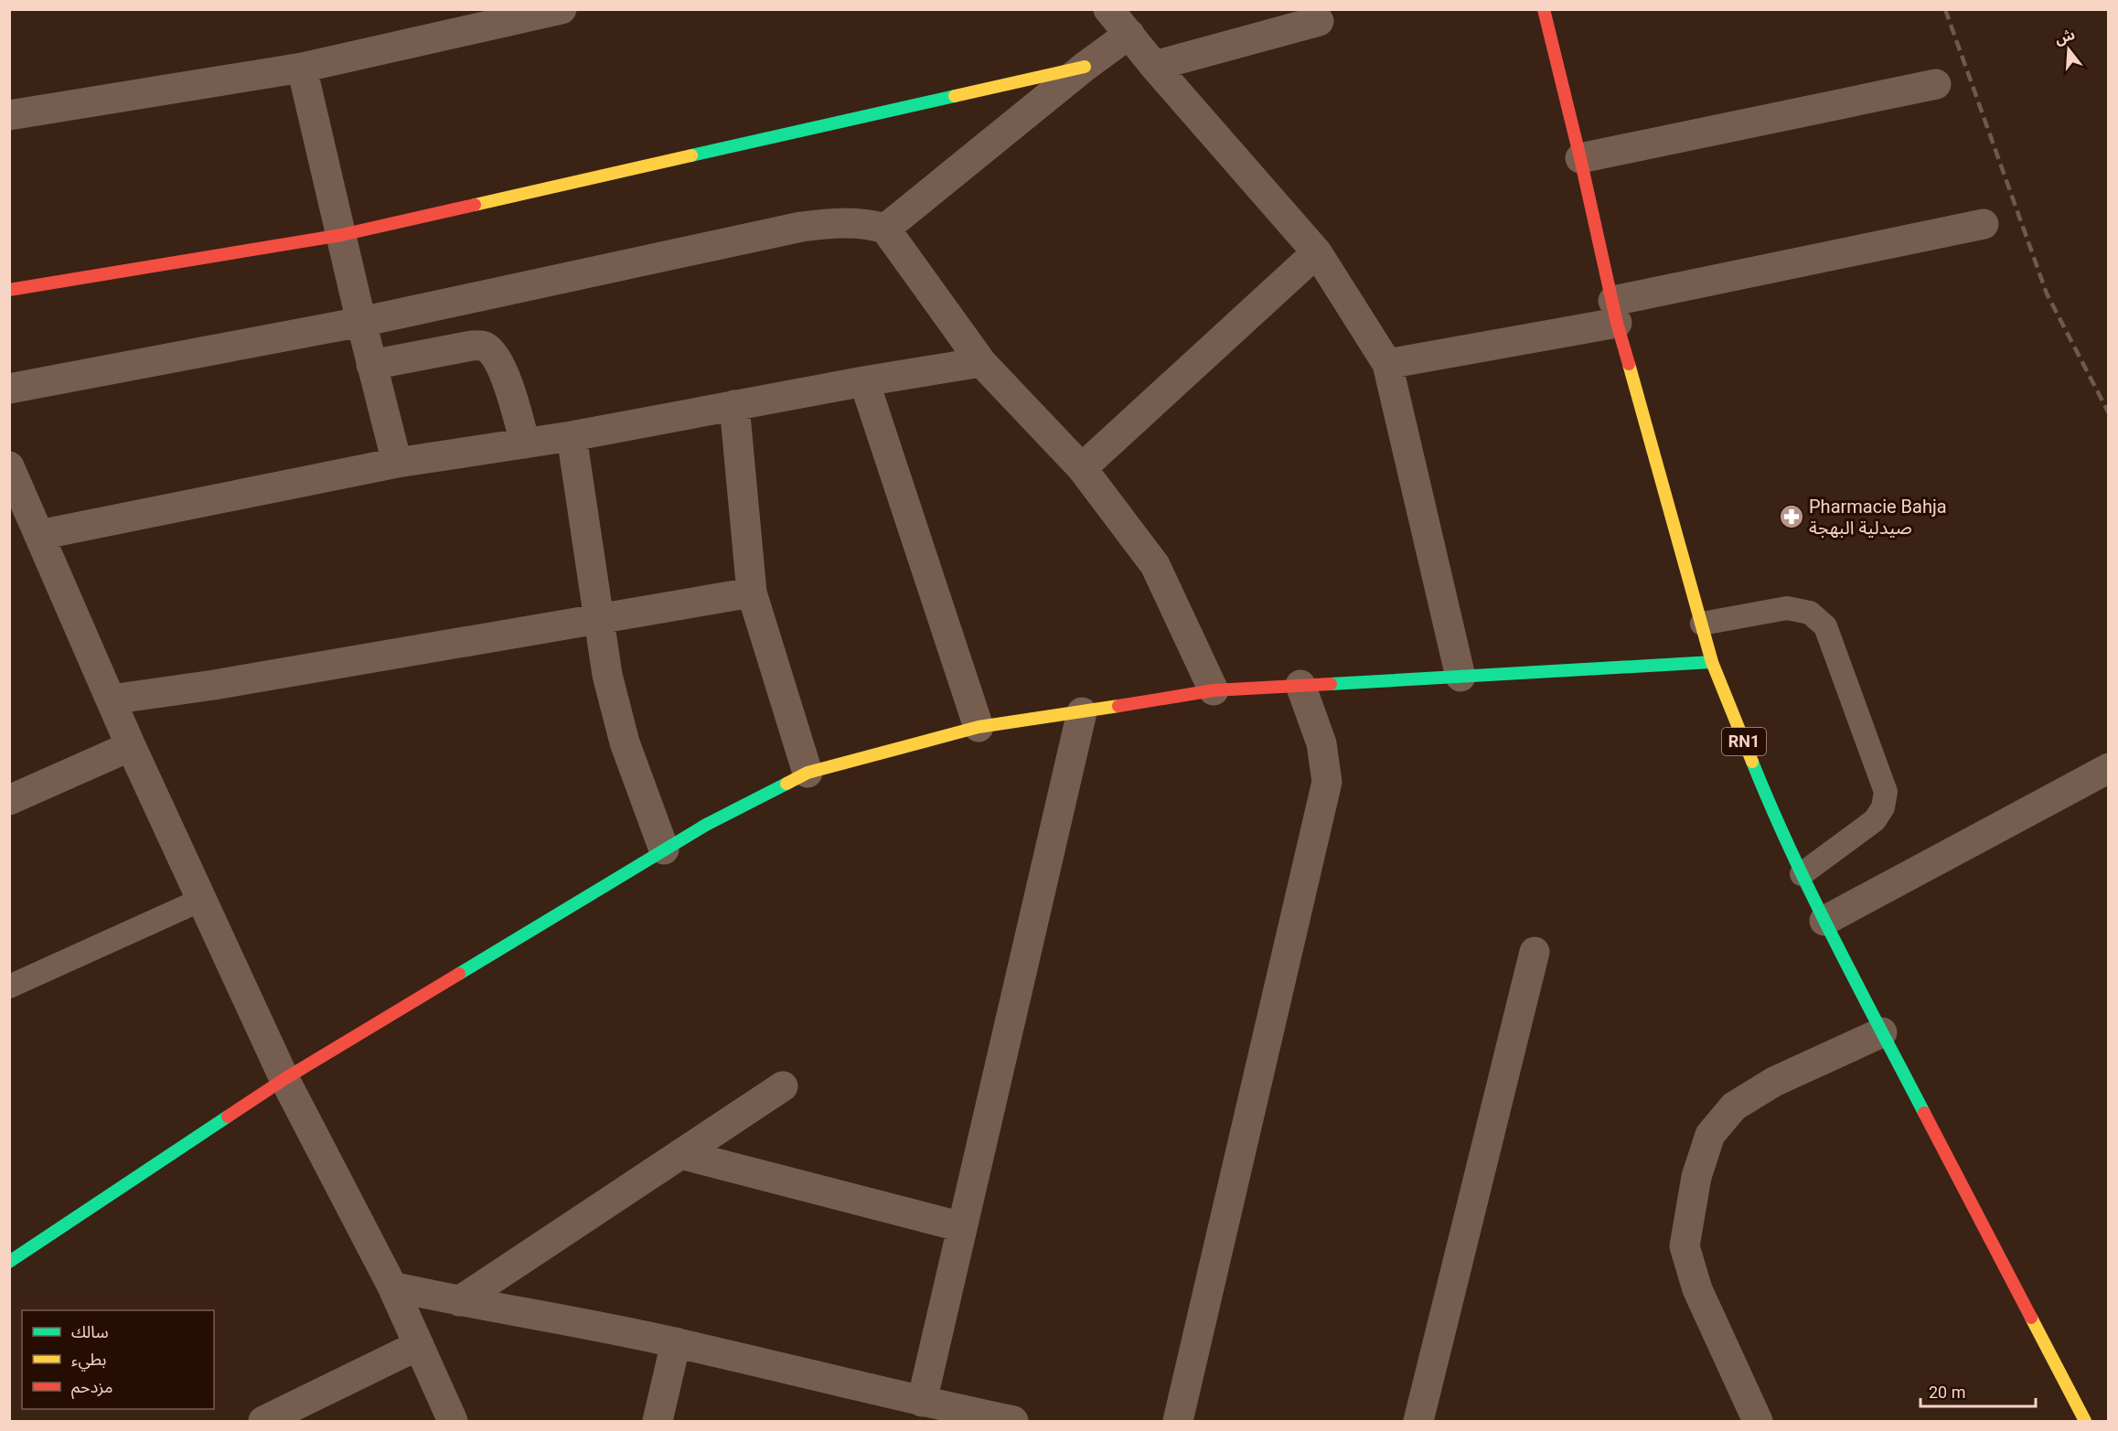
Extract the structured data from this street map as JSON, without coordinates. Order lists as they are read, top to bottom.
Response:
{
  "streets": {
    "street": ["RN1"]
  },
  "places": {
    "pharmacy": ["Pharmacie Bahja صيدلية البهجة"]
  },
  "legend": ["سالك", "بطيء", "مزدحم"],
  "scale_bar": "20 m",
  "north": "top"
}
